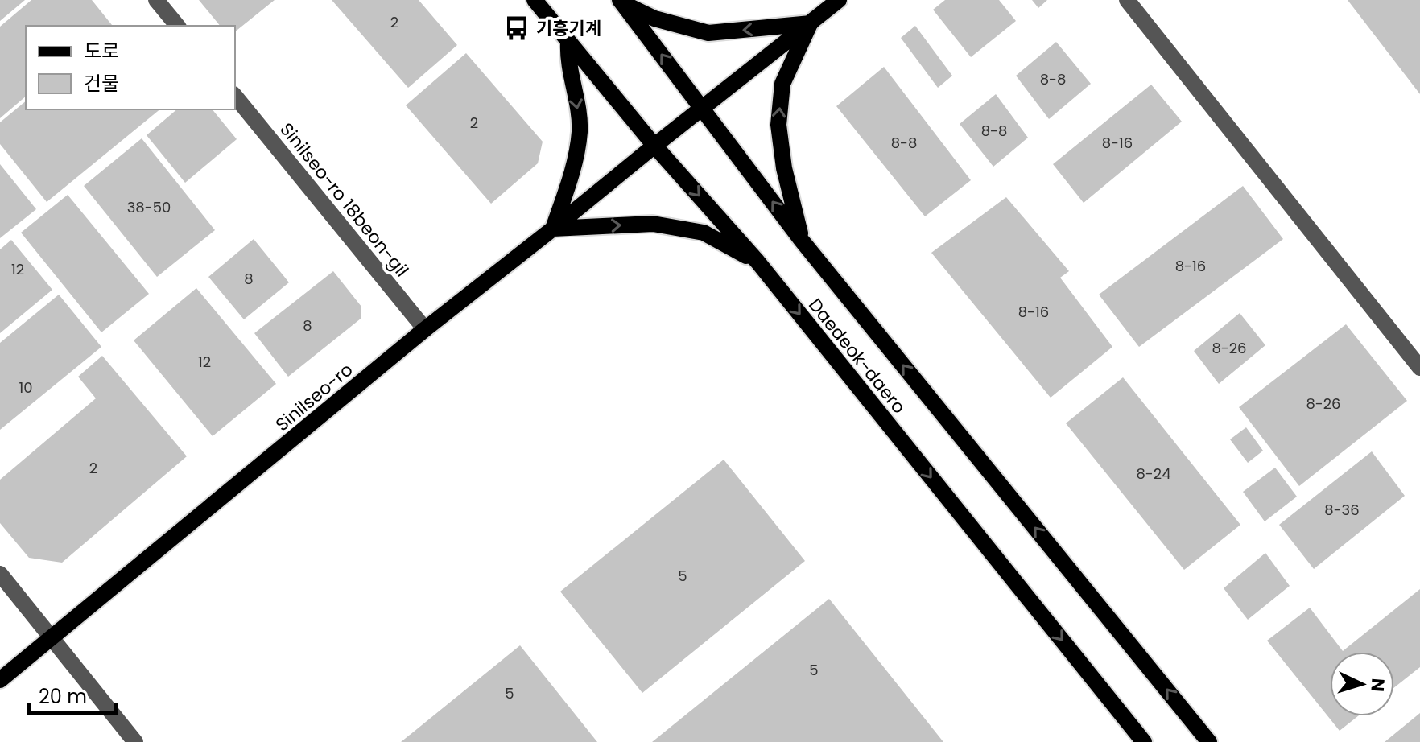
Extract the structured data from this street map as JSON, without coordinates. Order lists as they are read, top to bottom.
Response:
{
  "streets": {
    "main road": ["Daedeok-daero", "Sinilseo-ro"],
    "street": ["Sinilseo-ro 18beon-gil"]
  },
  "crossings": [
    ["Sinilseo-ro 18beon-gil", "Sinilseo-ro"],
    ["Daedeok-daero", "Sinilseo-ro"]
  ],
  "places": {
    "bus stop": ["기흥기계"]
  },
  "house_numbers": [
    "2",
    "8-8",
    "2",
    "8-8",
    "8-8",
    "8-16",
    "38-50",
    "8-16",
    "12",
    "8",
    "8-16",
    "8",
    "8-26",
    "12",
    "10",
    "8-26",
    "2",
    "8-24",
    "8-36",
    "5",
    "5",
    "5"
  ],
  "legend": ["도로", "건물"],
  "scale_bar": "20 m",
  "north": "right"
}
